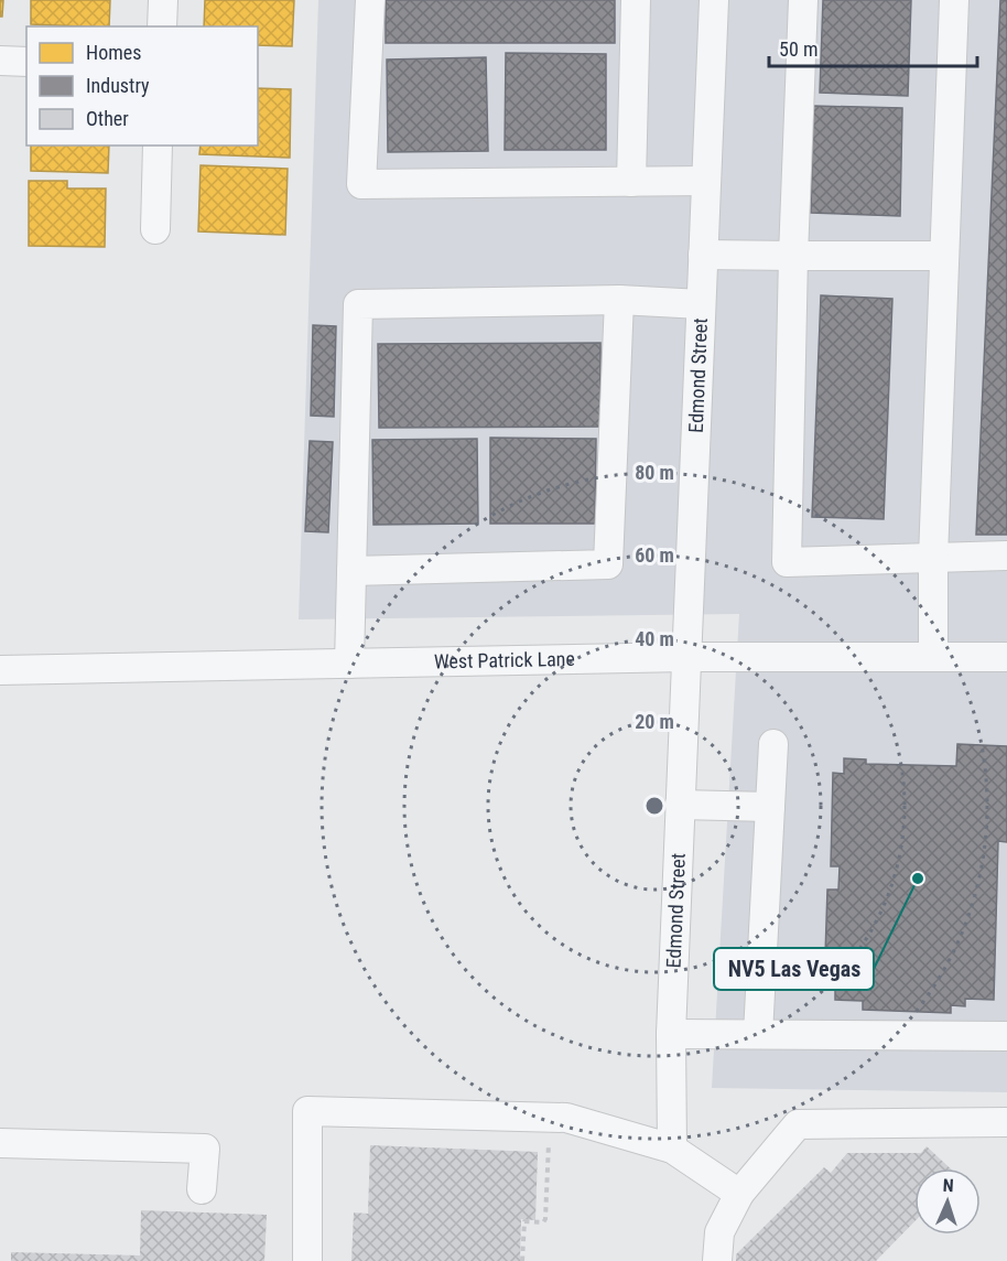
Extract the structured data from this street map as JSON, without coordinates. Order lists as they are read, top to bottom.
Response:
{
  "streets": {
    "street": ["Edmond Street", "West Patrick Lane"]
  },
  "crossings": [
    ["Edmond Street", "West Patrick Lane"]
  ],
  "places": ["NV5 Las Vegas"],
  "legend": ["Homes", "Industry", "Other"],
  "scale_bar": "50 m",
  "north": "top",
  "rings": [
    "80 m",
    "60 m",
    "40 m",
    "20 m"
  ]
}
